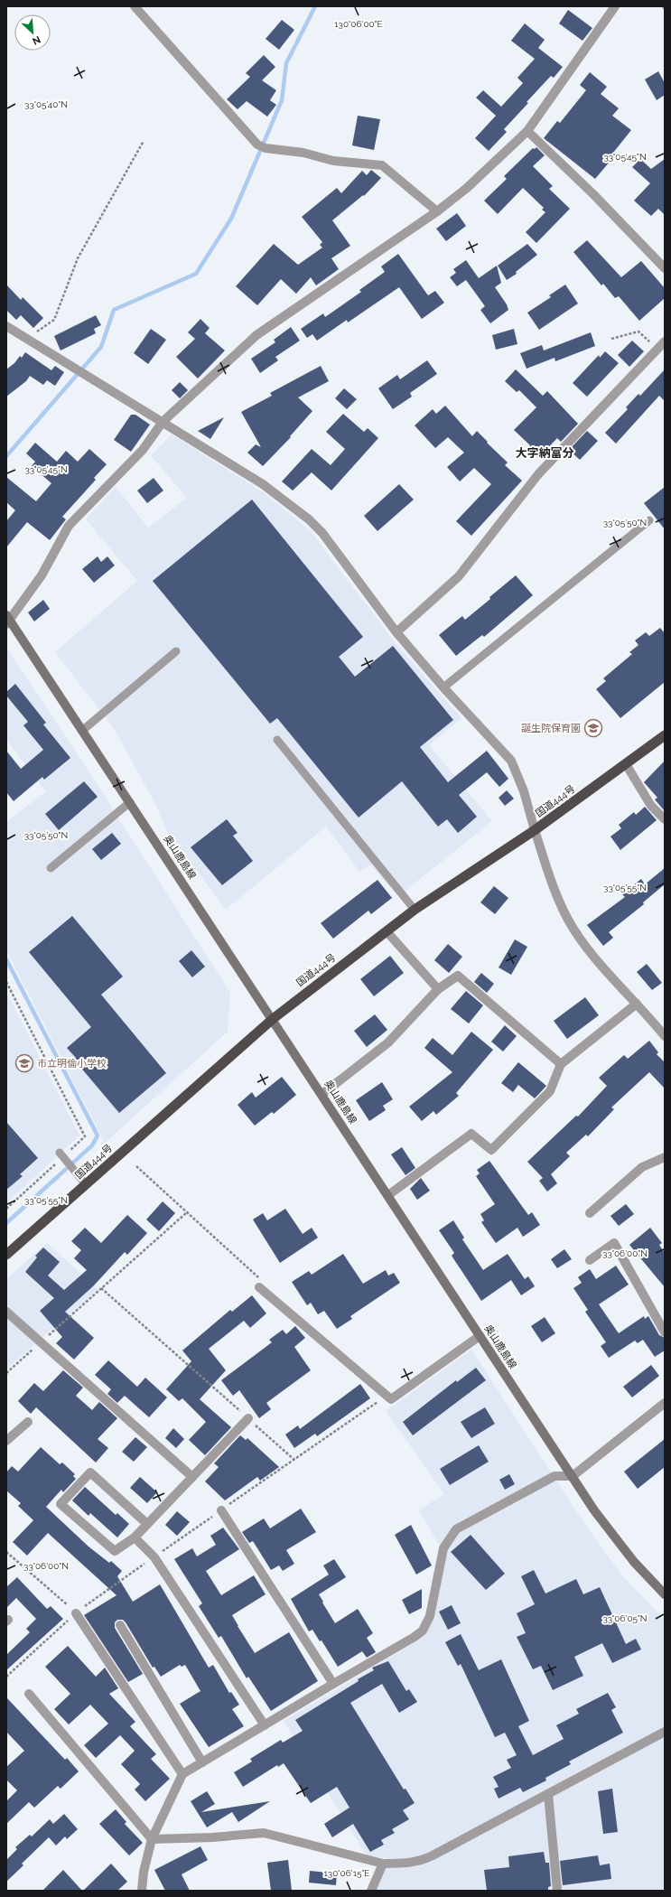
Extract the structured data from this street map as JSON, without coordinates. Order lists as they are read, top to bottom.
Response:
{
  "streets": {
    "highway": ["国道444号"],
    "main road": ["奥山鹿島線"]
  },
  "crossings": [
    ["国道444号", "奥山鹿島線"]
  ],
  "districts": ["大字納富分"],
  "places": {
    "school or university": ["誕生院保育園", "市立明倫小学校"]
  },
  "north": "bottom right",
  "coordinates": [
    "130°06'00\"E",
    "33°05'40\"N",
    "33°05'45\"N",
    "33°05'50\"N",
    "33°05'55\"N",
    "33°06'00\"N",
    "33°06'05\"N",
    "130°06'15\"E"
  ]
}
